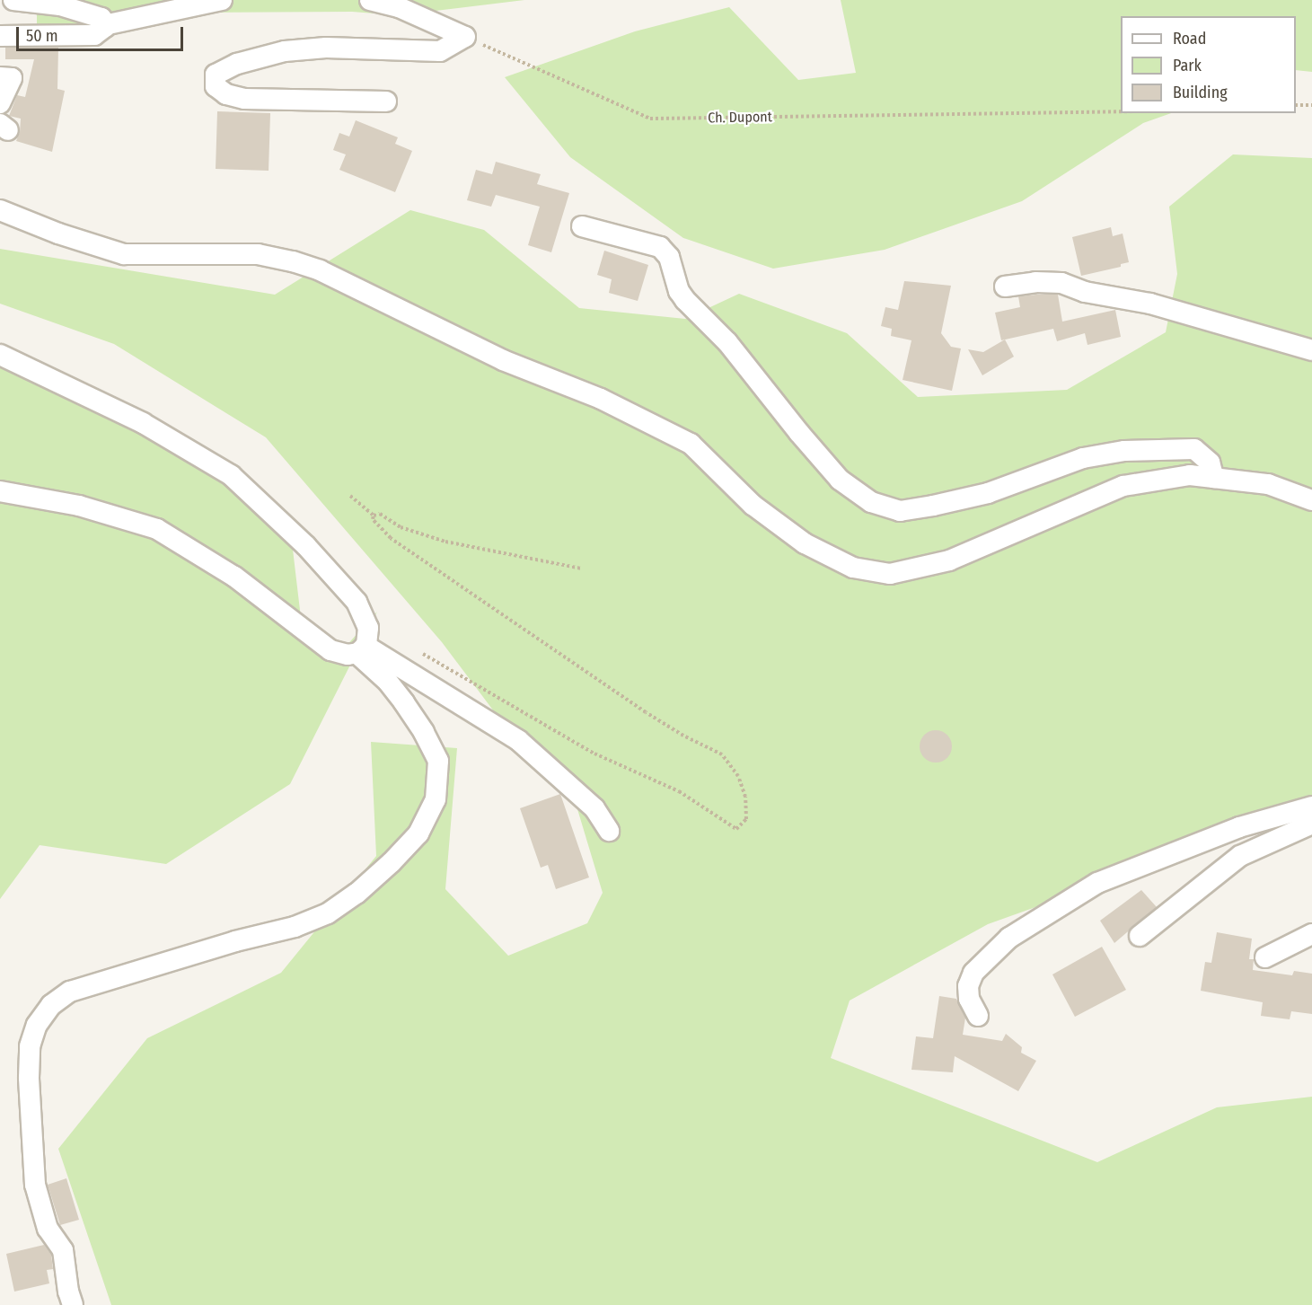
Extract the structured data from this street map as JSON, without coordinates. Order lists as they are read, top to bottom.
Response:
{
  "streets": {
    "path": ["Ch. Dupont"]
  },
  "legend": ["Road", "Park", "Building"],
  "scale_bar": "50 m"
}
